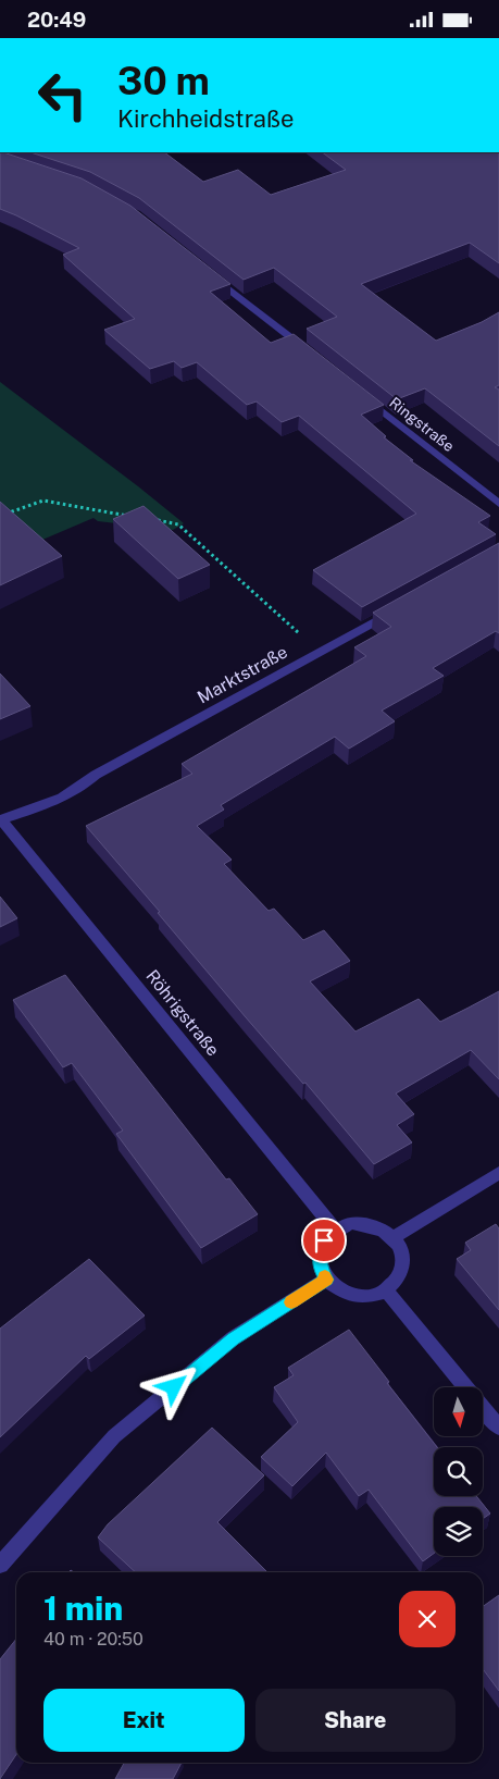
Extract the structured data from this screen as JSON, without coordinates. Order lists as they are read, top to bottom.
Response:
{
  "streets": {
    "street": ["Ringstraße", "Marktstraße", "Röhrigstraße"]
  },
  "crossings": [
    ["Marktstraße", "Röhrigstraße"]
  ],
  "north": "bottom",
  "page": {
    "status": "20:49",
    "turn": ["30 m", "Kirchheidstraße"],
    "heading": ["1 min", "40 m · 20:50"],
    "buttons": ["Exit", "Share"]
  }
}
